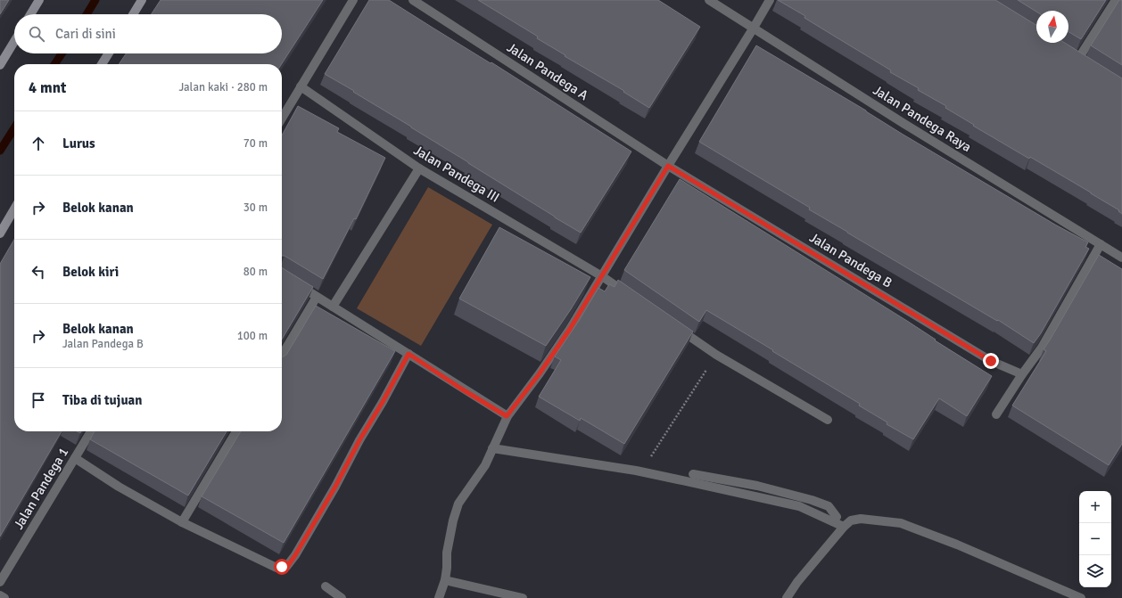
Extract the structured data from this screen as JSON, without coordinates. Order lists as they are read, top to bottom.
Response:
{
  "streets": {
    "street": [
      "Jalan Pandega A",
      "Jalan Pandega Raya",
      "Jalan Pandega III",
      "Jalan Pandega B",
      "Jalan Pandega 1"
    ]
  },
  "crossings": [
    ["Jalan Pandega A", "Jalan Pandega B"]
  ],
  "north": "top",
  "page": {
    "search": "Cari di sini",
    "heading": ["4 mnt", "Jalan kaki · 280 m"],
    "list": [
      ["Lurus", "70 m"],
      ["Belok kanan", "30 m"],
      ["Belok kiri", "80 m"],
      ["Belok kanan", "Jalan Pandega B", "100 m"],
      "Tiba di tujuan"
    ],
    "map_buttons": ["+", "−"]
  }
}
